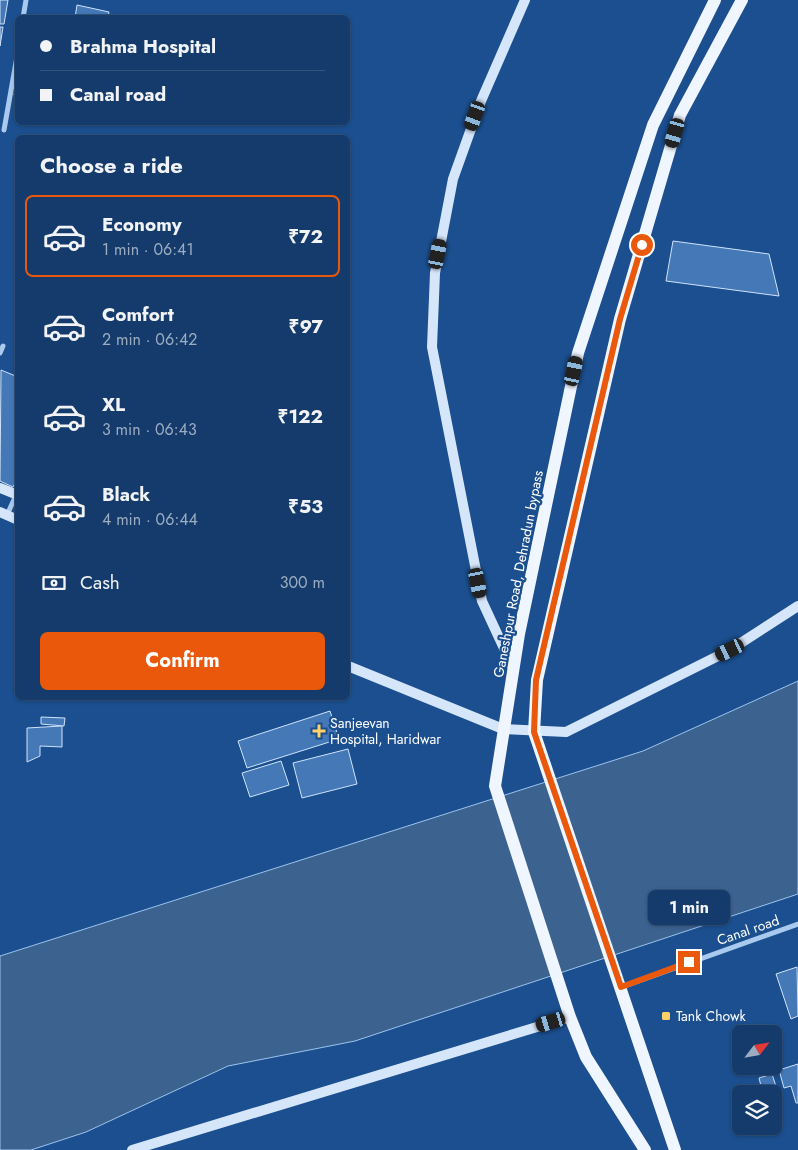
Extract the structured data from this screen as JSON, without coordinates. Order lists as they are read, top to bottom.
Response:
{
  "streets": {
    "main road": ["Ganeshpur Road, Dehradun bypass"],
    "street": ["Canal road"]
  },
  "places": {
    "health": ["Sanjeevan Hospital, Haridwar"],
    "transit": ["Tank Chowk"]
  },
  "north": "top right",
  "page": {
    "banner": ["Brahma Hospital", "Canal road"],
    "heading": "Choose a ride",
    "list": [
      {
        "name": "Economy",
        "note": "1 min · 06:41",
        "value": "₹72"
      },
      {
        "name": "Comfort",
        "note": "2 min · 06:42",
        "value": "₹97"
      },
      {
        "name": "XL",
        "note": "3 min · 06:43",
        "value": "₹122"
      },
      {
        "name": "Black",
        "note": "4 min · 06:44",
        "value": "₹53"
      }
    ],
    "pay": ["Cash", "300 m"],
    "buttons": "Confirm",
    "bubble": "1 min"
  }
}
